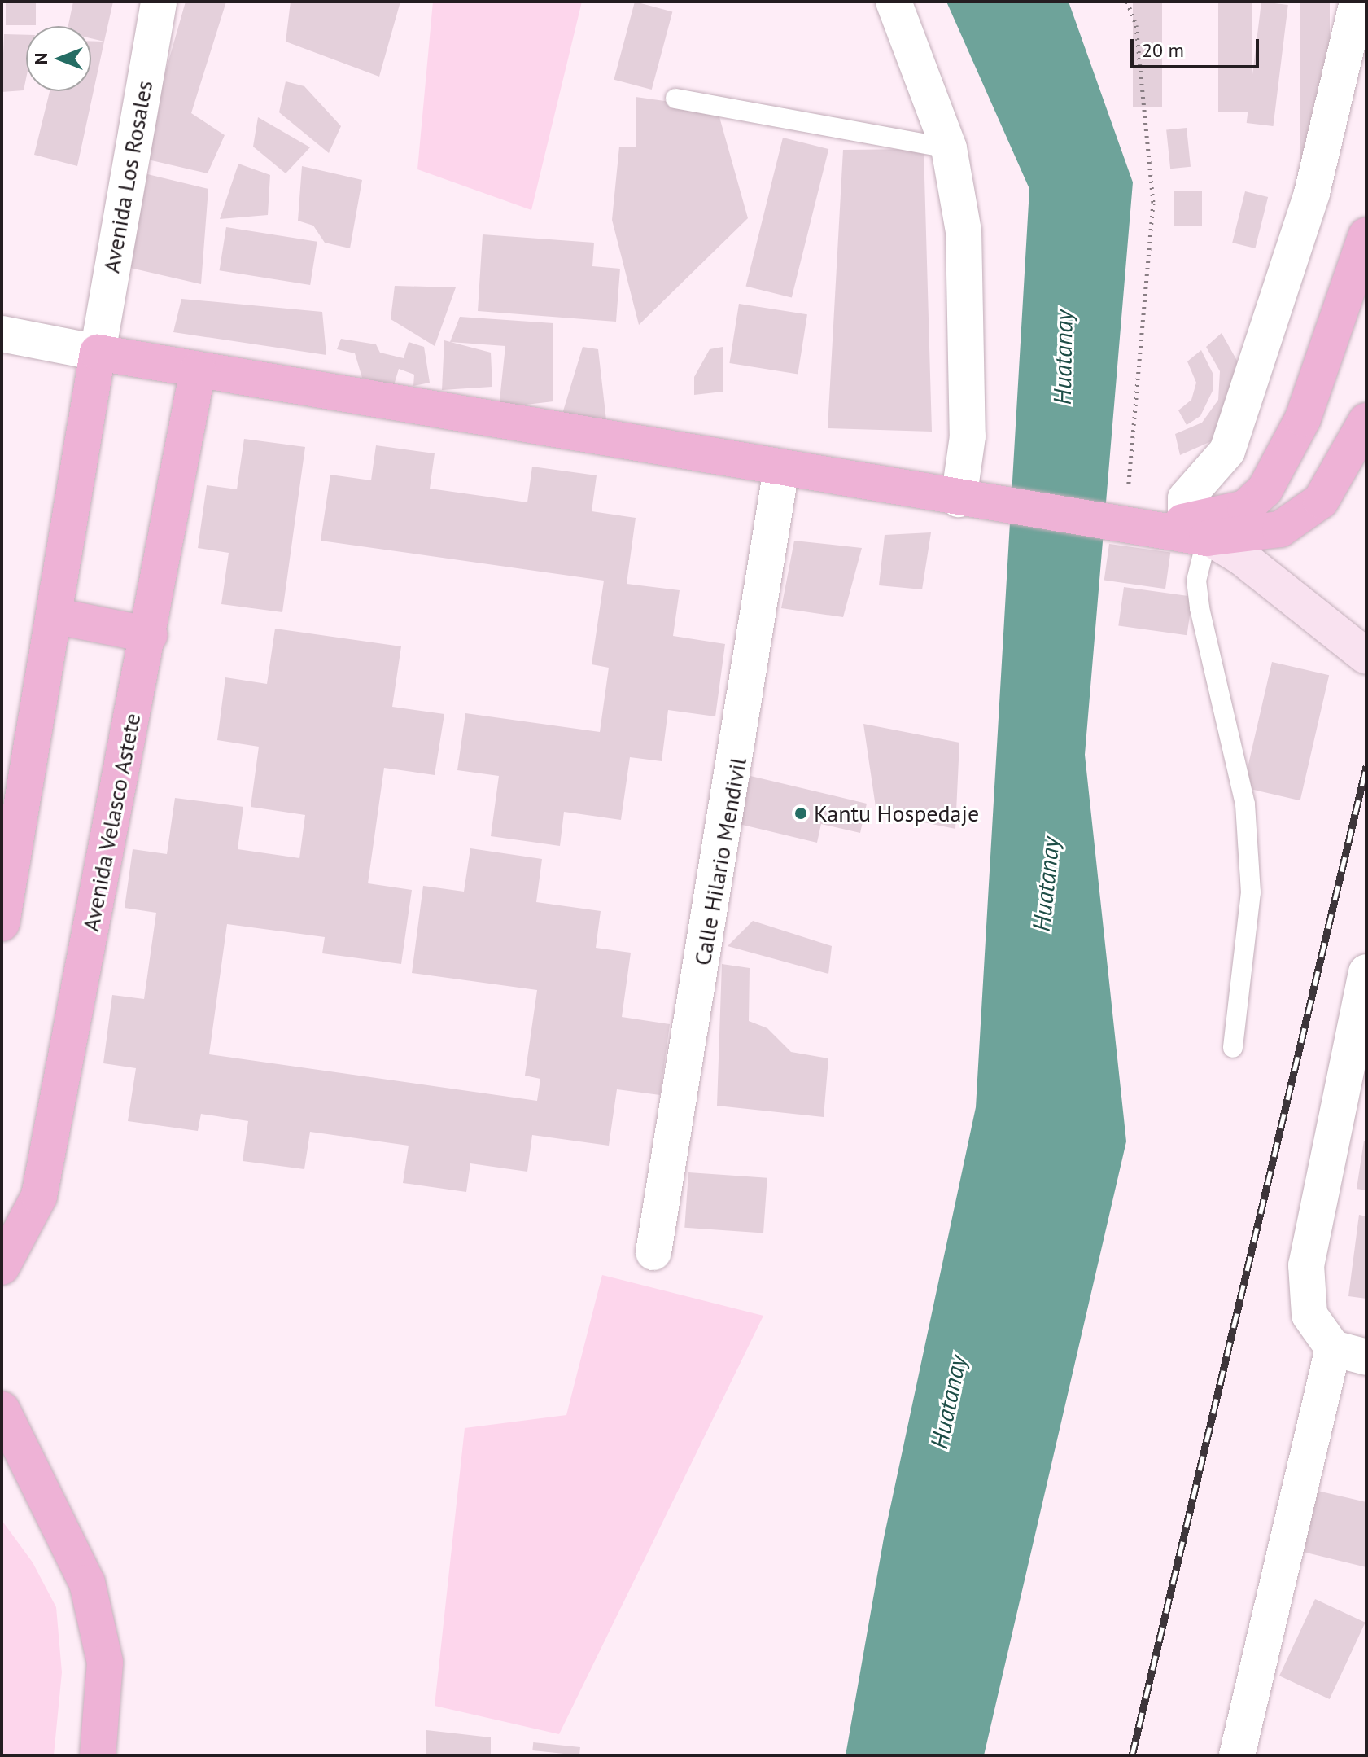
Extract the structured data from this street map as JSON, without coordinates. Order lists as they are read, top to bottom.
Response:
{
  "streets": {
    "highway": ["Avenida Velasco Astete"],
    "street": ["Avenida Los Rosales", "Calle Hilario Mendivil"]
  },
  "water": ["Huatanay"],
  "places": ["Kantu Hospedaje"],
  "scale_bar": "20 m",
  "north": "left"
}
